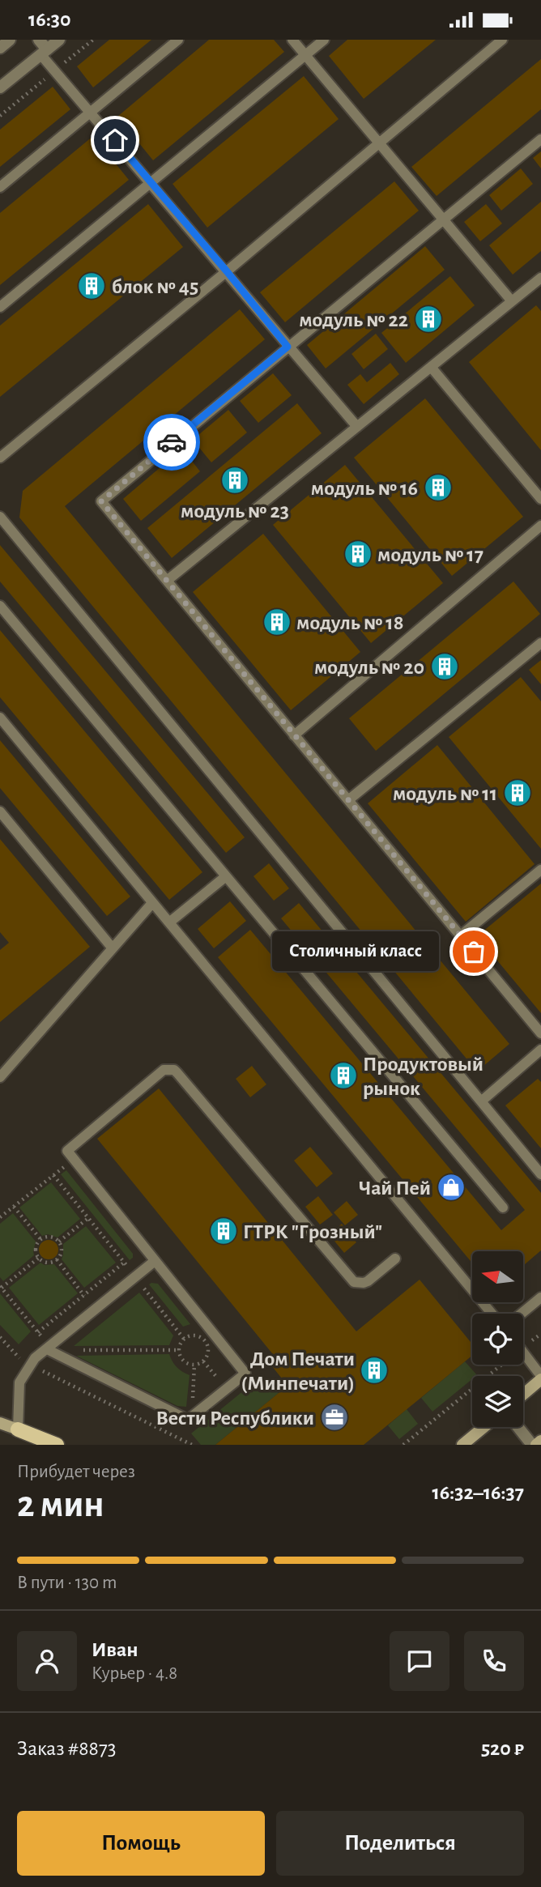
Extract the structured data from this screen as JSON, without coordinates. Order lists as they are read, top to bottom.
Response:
{
  "places": {
    "building": [
      "блок № 45",
      "модуль № 22",
      "модуль № 23",
      "модуль № 16",
      "модуль № 17",
      "модуль № 18",
      "модуль № 20",
      "модуль № 11",
      "Продуктовый рынок",
      "ГТРК \"Грозный\"",
      "Дом Печати (Минпечати)"
    ],
    "other": ["Столичный класс"],
    "shop": ["Чай Пей"],
    "office": ["Вести Республики"]
  },
  "north": "left",
  "page": {
    "status": "16:30",
    "bubble": "Столичный класс",
    "heading": ["2 мин", "Прибудет через", "16:32–16:37"],
    "panel": [
      "Иван",
      "Курьер · 4.8",
      "Заказ #8873",
      "520 ₽"
    ],
    "bar": "В пути · 130 m",
    "buttons": ["Помощь", "Поделиться"]
  }
}
